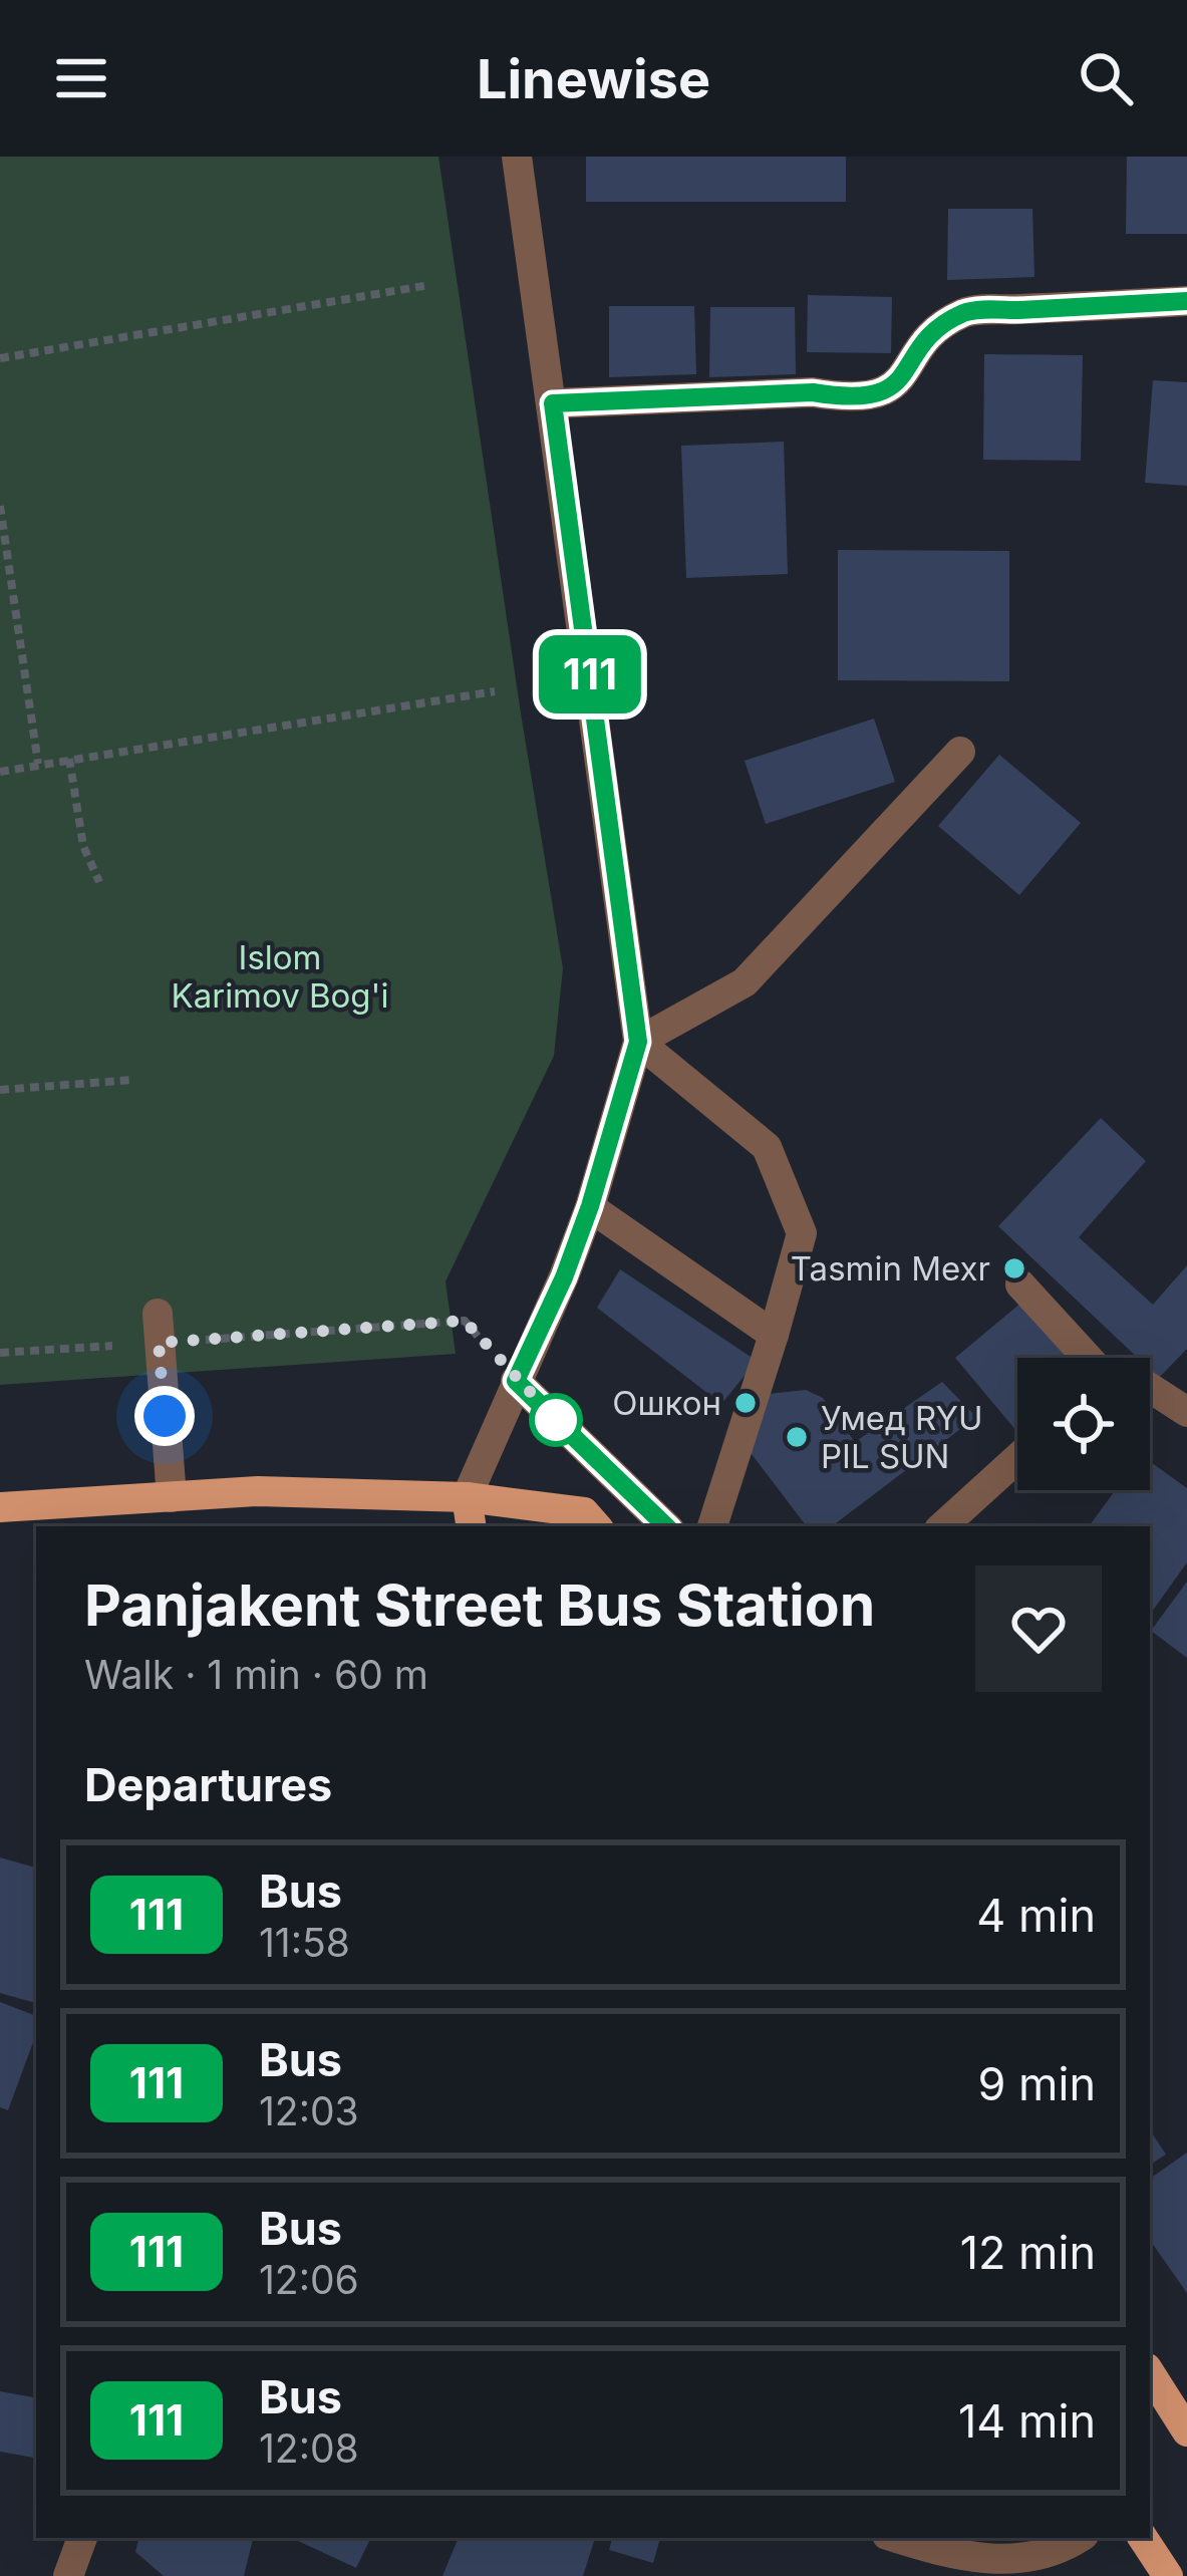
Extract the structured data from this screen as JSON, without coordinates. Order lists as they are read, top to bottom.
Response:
{
  "parks": ["Islom Karimov Bog'i"],
  "places": ["Tasmin Mexr", "Ошкон", "Умед RYU PIL SUN"],
  "lines": ["bus line 111"],
  "page": {
    "header": "Linewise",
    "on_map": "111",
    "heading": [
      ["Panjakent Street Bus Station", "Walk · 1 min · 60 m"],
      "Departures"
    ],
    "list": [
      {
        "mark": "111",
        "name": "Bus",
        "note": "11:58",
        "value": "4 min"
      },
      {
        "mark": "111",
        "name": "Bus",
        "note": "12:03",
        "value": "9 min"
      },
      {
        "mark": "111",
        "name": "Bus",
        "note": "12:06",
        "value": "12 min"
      },
      {
        "mark": "111",
        "name": "Bus",
        "note": "12:08",
        "value": "14 min"
      }
    ]
  }
}
